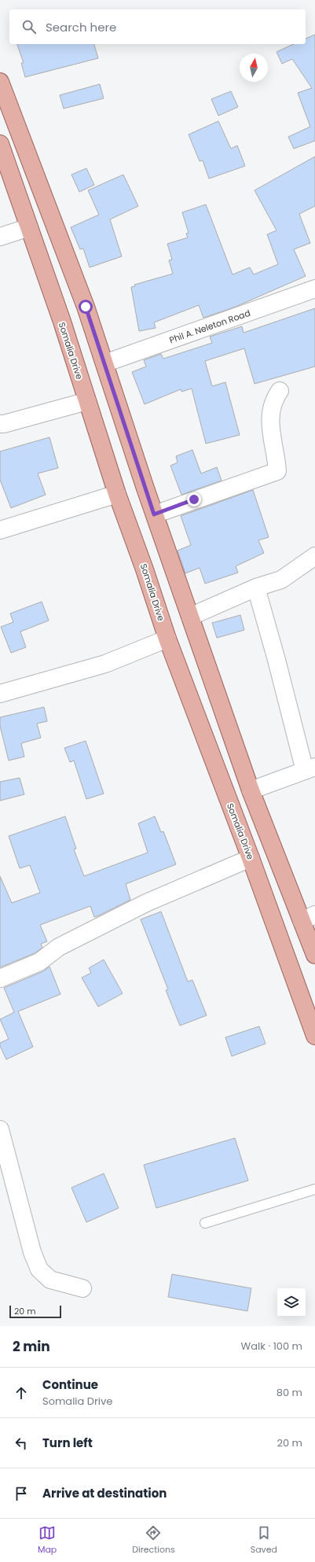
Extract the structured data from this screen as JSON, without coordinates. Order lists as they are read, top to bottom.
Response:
{
  "streets": {
    "main road": ["Somalia Drive"],
    "street": ["Phil A. Neleton Road"]
  },
  "scale_bar": "20 m",
  "north": "top",
  "page": {
    "search": "Search here",
    "scale": "20 m",
    "heading": ["2 min", "Walk · 100 m"],
    "list": [
      ["Continue", "Somalia Drive", "80 m"],
      ["Turn left", "20 m"],
      "Arrive at destination"
    ],
    "nav": ["Map", "Directions", "Saved"]
  }
}
